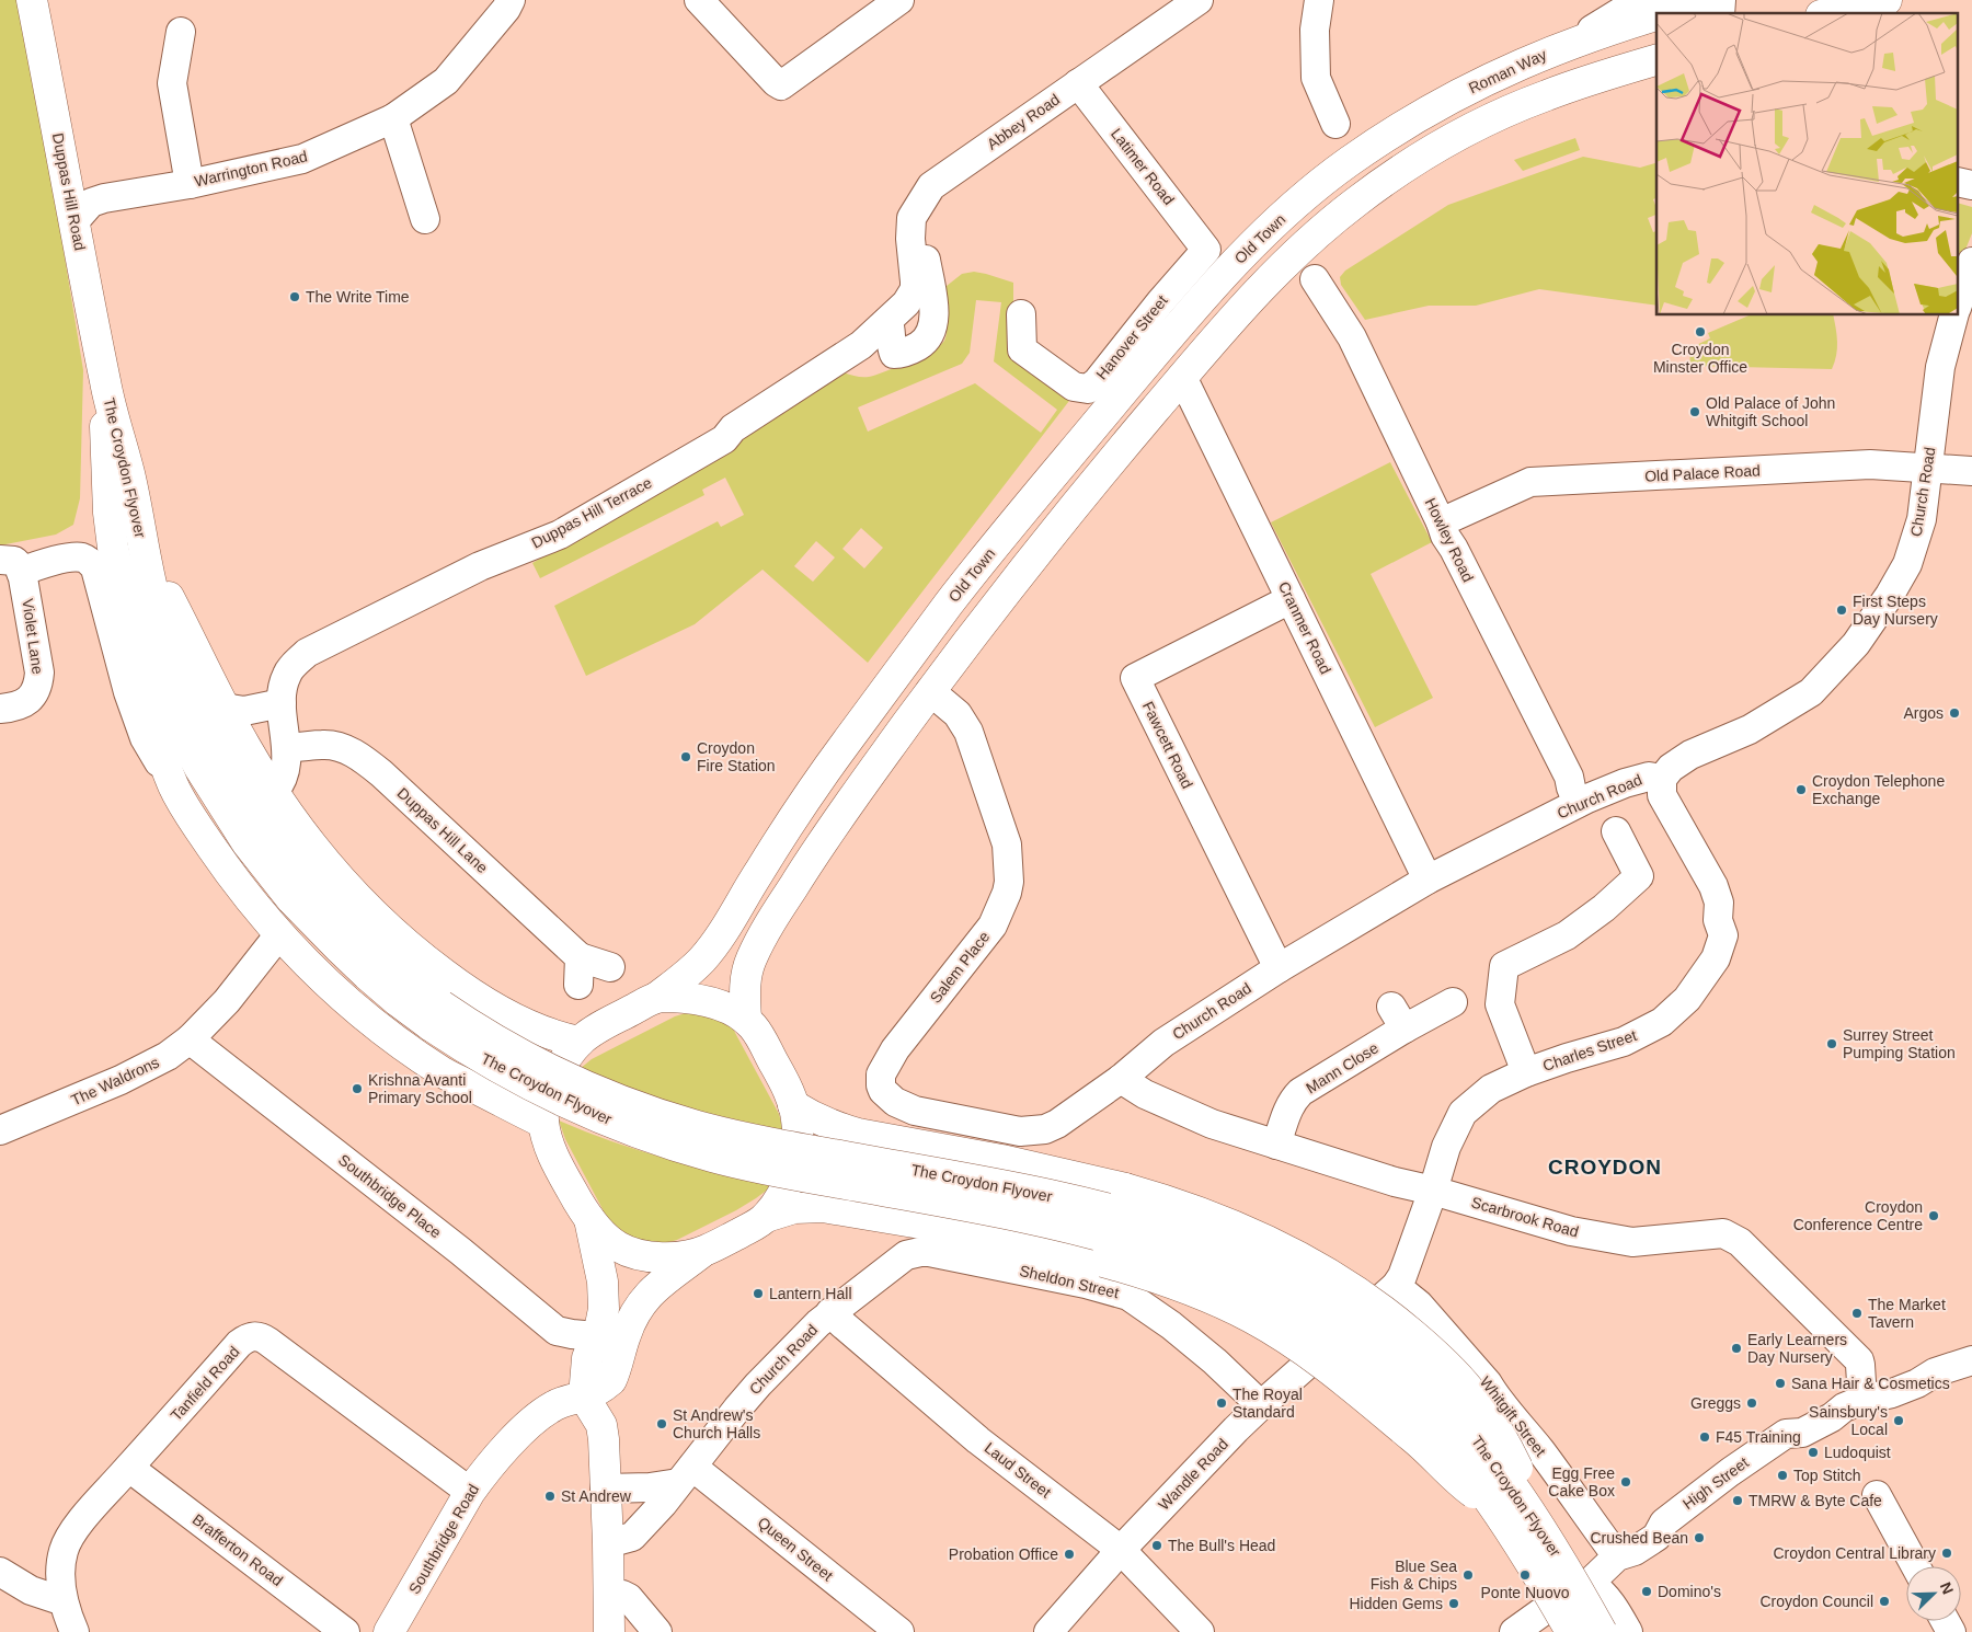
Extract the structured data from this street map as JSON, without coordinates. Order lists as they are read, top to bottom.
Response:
{
  "streets": {
    "main road": [
      "Roman Way",
      "Duppas Hill Road",
      "Old Town",
      "The Croydon Flyover",
      "Southbridge Road"
    ],
    "street": [
      "Abbey Road",
      "Latimer Road",
      "Warrington Road",
      "Hanover Street",
      "Old Palace Road",
      "Church Road",
      "Duppas Hill Terrace",
      "Howley Road",
      "Cranmer Road",
      "Violet Lane",
      "Fawcett Road",
      "Duppas Hill Lane",
      "Salem Place",
      "Charles Street",
      "Mann Close",
      "The Waldrons",
      "Southbridge Place",
      "Scarbrook Road",
      "Sheldon Street",
      "Tanfield Road",
      "Whitgift Street",
      "Laud Street",
      "Wandle Road",
      "High Street",
      "Queen Street",
      "Brafferton Road"
    ]
  },
  "crossings": [
    ["Roman Way", "Old Town"],
    ["Abbey Road", "Latimer Road"],
    ["Abbey Road", "Duppas Hill Terrace"],
    ["Latimer Road", "Hanover Street"],
    ["Warrington Road", "Duppas Hill Road"],
    ["Duppas Hill Road", "The Croydon Flyover"],
    ["Old Palace Road", "Church Road"],
    ["Old Palace Road", "Howley Road"],
    ["Church Road", "Howley Road"],
    ["Church Road", "Cranmer Road"],
    ["Church Road", "Fawcett Road"],
    ["Church Road", "Salem Place"],
    ["Church Road", "Charles Street"],
    ["Church Road", "Scarbrook Road"],
    ["Church Road", "Sheldon Street"],
    ["Church Road", "Laud Street"],
    ["Church Road", "Queen Street"],
    ["Duppas Hill Terrace", "Duppas Hill Lane"],
    ["Cranmer Road", "Fawcett Road"],
    ["Charles Street", "Scarbrook Road"],
    ["Charles Street", "Wandle Road"],
    ["Mann Close", "Scarbrook Road"],
    ["The Waldrons", "Southbridge Place"],
    ["Scarbrook Road", "Wandle Road"],
    ["Scarbrook Road", "High Street"],
    ["Sheldon Street", "Wandle Road"],
    ["Tanfield Road", "Southbridge Road"],
    ["Tanfield Road", "Brafferton Road"],
    ["Whitgift Street", "Wandle Road"],
    ["Whitgift Street", "High Street"],
    ["Laud Street", "Wandle Road"]
  ],
  "districts": ["CROYDON"],
  "places": [
    "The Write Time",
    "Croydon Minster Office",
    "Old Palace of John Whitgift School",
    "First Steps Day Nursery",
    "Argos",
    "Croydon Fire Station",
    "Croydon Telephone Exchange",
    "Surrey Street Pumping Station",
    "Krishna Avanti Primary School",
    "Croydon Conference Centre",
    "Lantern Hall",
    "The Market Tavern",
    "Early Learners Day Nursery",
    "Sana Hair & Cosmetics",
    "The Royal Standard",
    "Greggs",
    "Sainsbury's Local",
    "St Andrew's Church Halls",
    "F45 Training",
    "Ludoquist",
    "Top Stitch",
    "Egg Free Cake Box",
    "St Andrew",
    "TMRW & Byte Cafe",
    "Crushed Bean",
    "The Bull's Head",
    "Croydon Central Library",
    "Probation Office",
    "Blue Sea Fish & Chips",
    "Ponte Nuovo",
    "Domino's",
    "Croydon Council",
    "Hidden Gems"
  ],
  "north": "top right"
}
